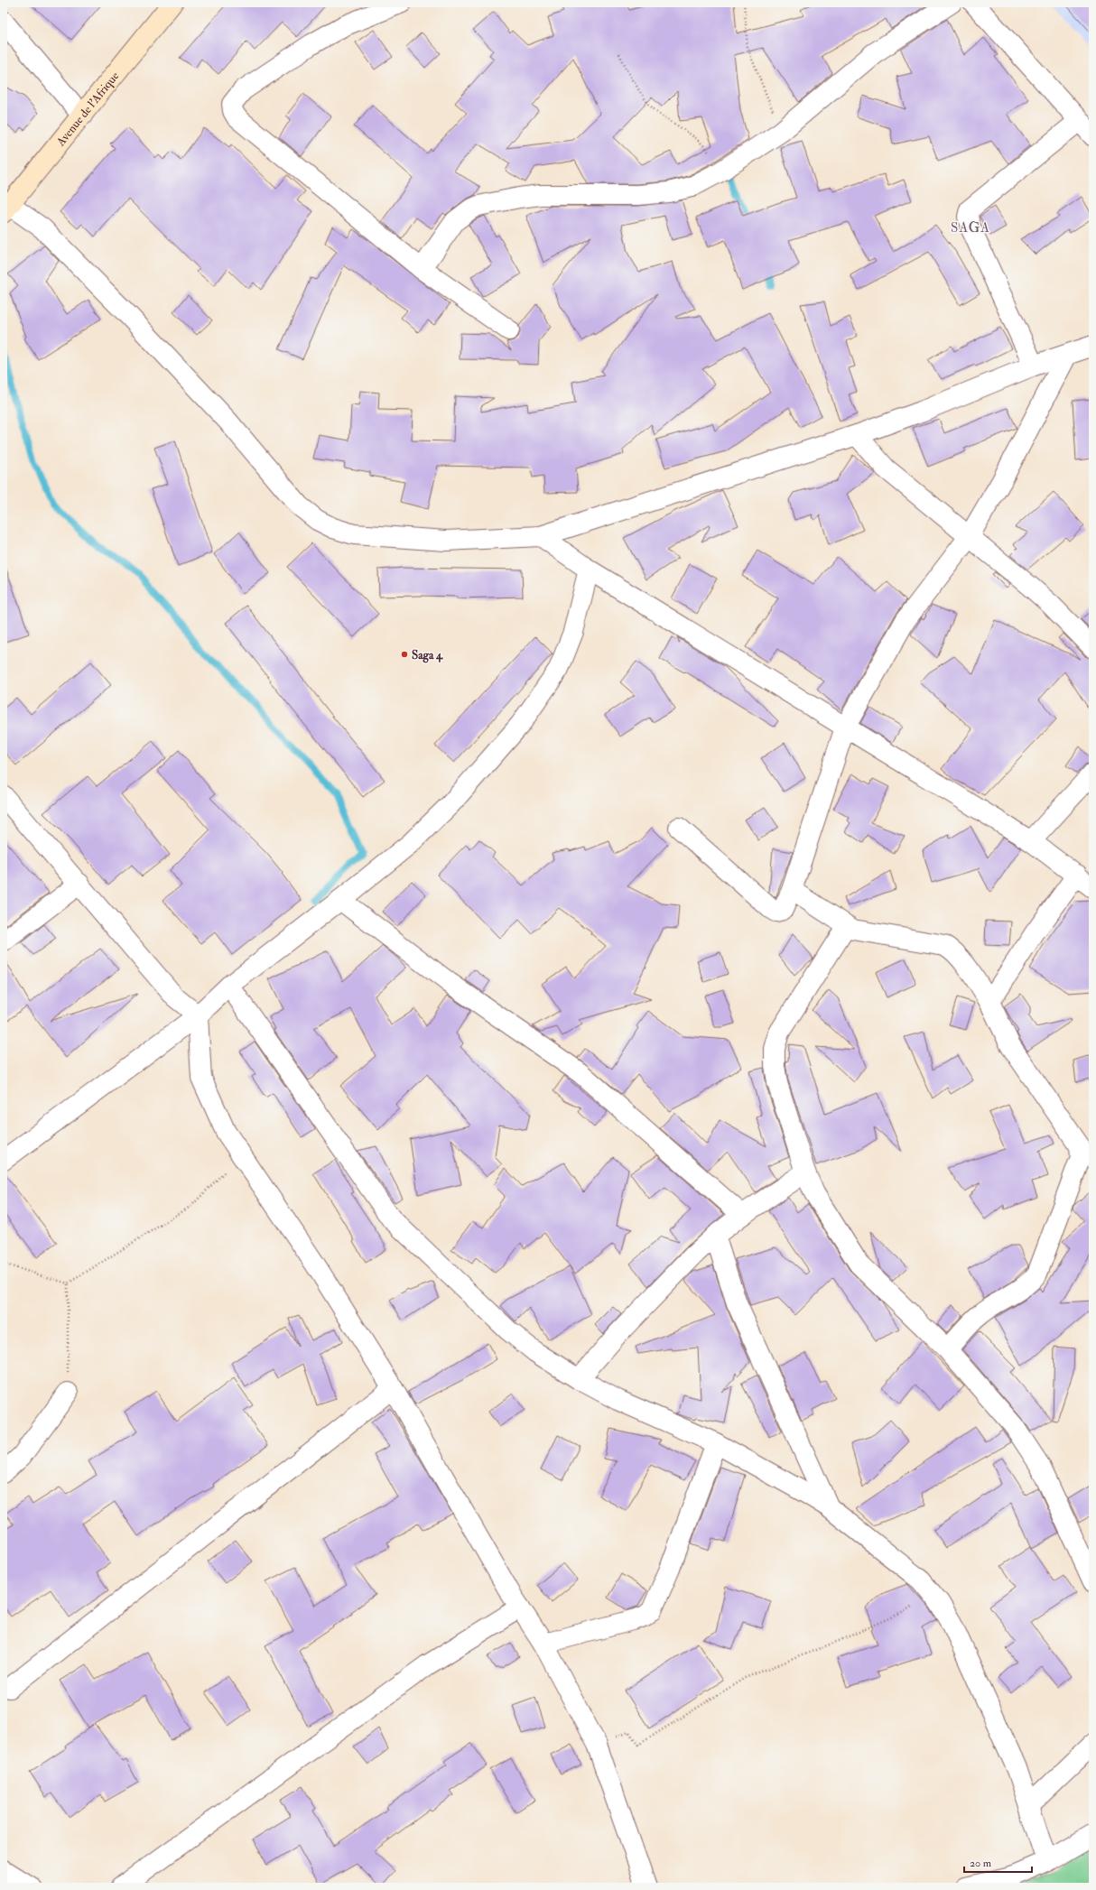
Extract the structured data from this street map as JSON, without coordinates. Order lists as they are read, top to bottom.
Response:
{
  "streets": {
    "main road": ["Avenue de l'Afrique"]
  },
  "districts": ["SAGA"],
  "places": ["Saga 4"],
  "scale_bar": "20 m"
}
